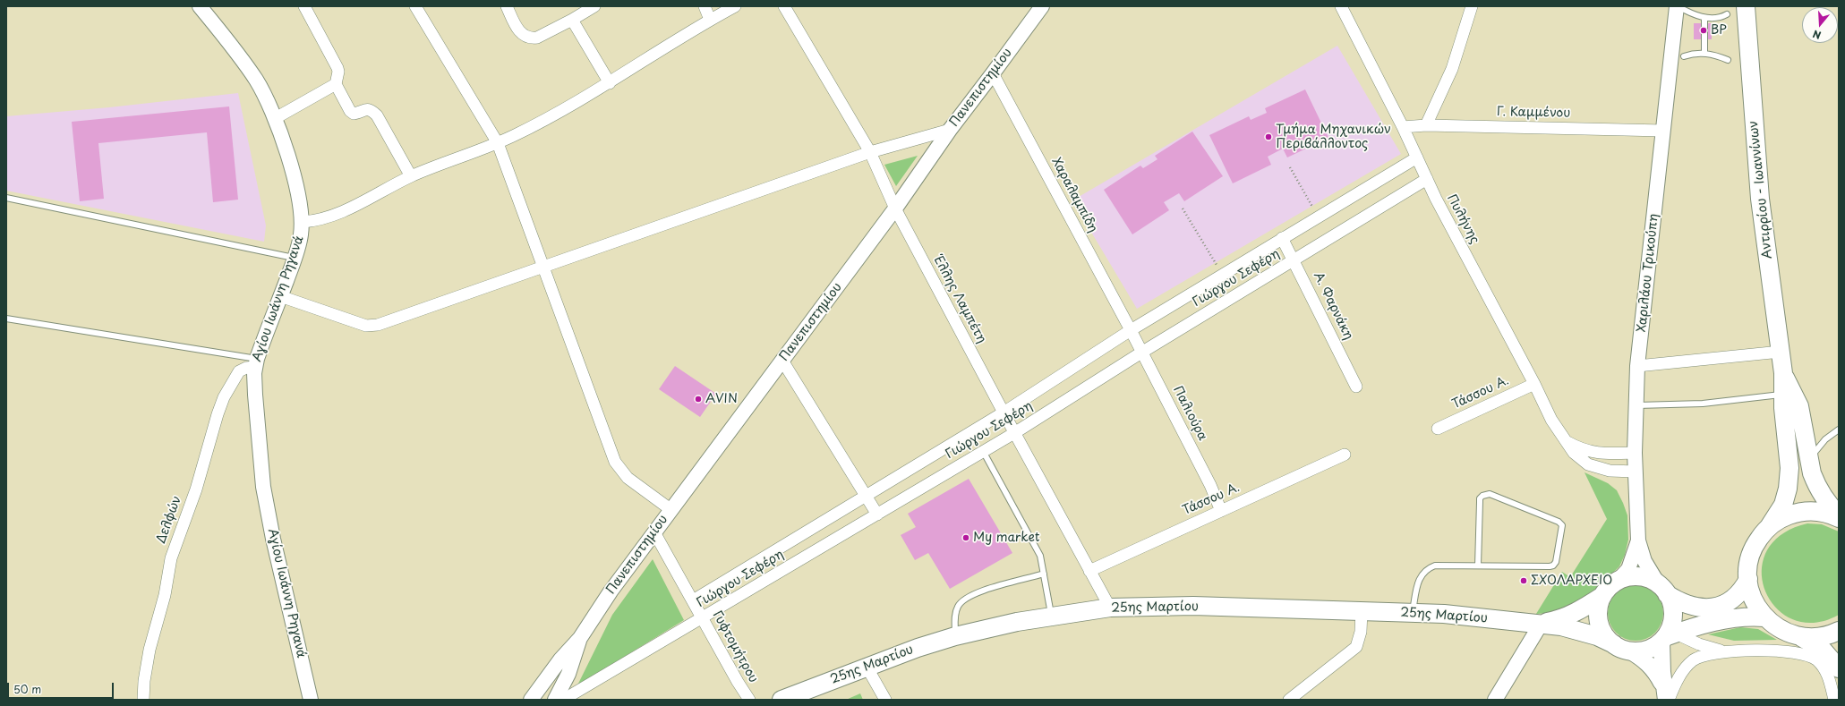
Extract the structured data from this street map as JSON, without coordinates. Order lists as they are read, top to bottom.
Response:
{
  "streets": {
    "main road": ["Αντιρρίου - Ιωαννίνων", "25ης Μαρτίου"],
    "street": [
      "Πανεπιστημίου",
      "Γ. Καμμένου",
      "Χαραλαμπίδη",
      "Πυλήνης",
      "Χαριλάου Τρικούπη",
      "Γιώργου Σεφέρη",
      "Αγίου Ιωάννη Ρηγανά",
      "Έλλης Λαμπέτη",
      "Α. Φαρνάκη",
      "Τάσσου Α.",
      "Παλιούρα",
      "Δελφών",
      "Γυφτομήτρου"
    ]
  },
  "crossings": [
    ["Πανεπιστημίου", "Χαραλαμπίδη"],
    ["Πανεπιστημίου", "Έλλης Λαμπέτη"],
    ["Πανεπιστημίου", "Γυφτομήτρου"],
    ["Γ. Καμμένου", "Πυλήνης"],
    ["Γ. Καμμένου", "Χαριλάου Τρικούπη"],
    ["Χαραλαμπίδη", "Γιώργου Σεφέρη"],
    ["Χαραλαμπίδη", "Παλιούρα"],
    ["Πυλήνης", "Χαριλάου Τρικούπη"],
    ["Πυλήνης", "Γιώργου Σεφέρη"],
    ["Πυλήνης", "Τάσσου Α."],
    ["Χαριλάου Τρικούπη", "25ης Μαρτίου"],
    ["Γιώργου Σεφέρη", "Έλλης Λαμπέτη"],
    ["Γιώργου Σεφέρη", "Α. Φαρνάκη"],
    ["Γιώργου Σεφέρη", "Παλιούρα"],
    ["Γιώργου Σεφέρη", "Γυφτομήτρου"],
    ["Αγίου Ιωάννη Ρηγανά", "Δελφών"],
    ["Έλλης Λαμπέτη", "Τάσσου Α."],
    ["Έλλης Λαμπέτη", "25ης Μαρτίου"],
    ["Τάσσου Α.", "Παλιούρα"]
  ],
  "places": [
    "BP",
    "Τμήμα Μηχανικών Περιβάλλοντος",
    "AVIN",
    "My market",
    "ΣΧΟΛΑΡΧΕΙΟ"
  ],
  "scale_bar": "50 m",
  "north": "bottom"
}
